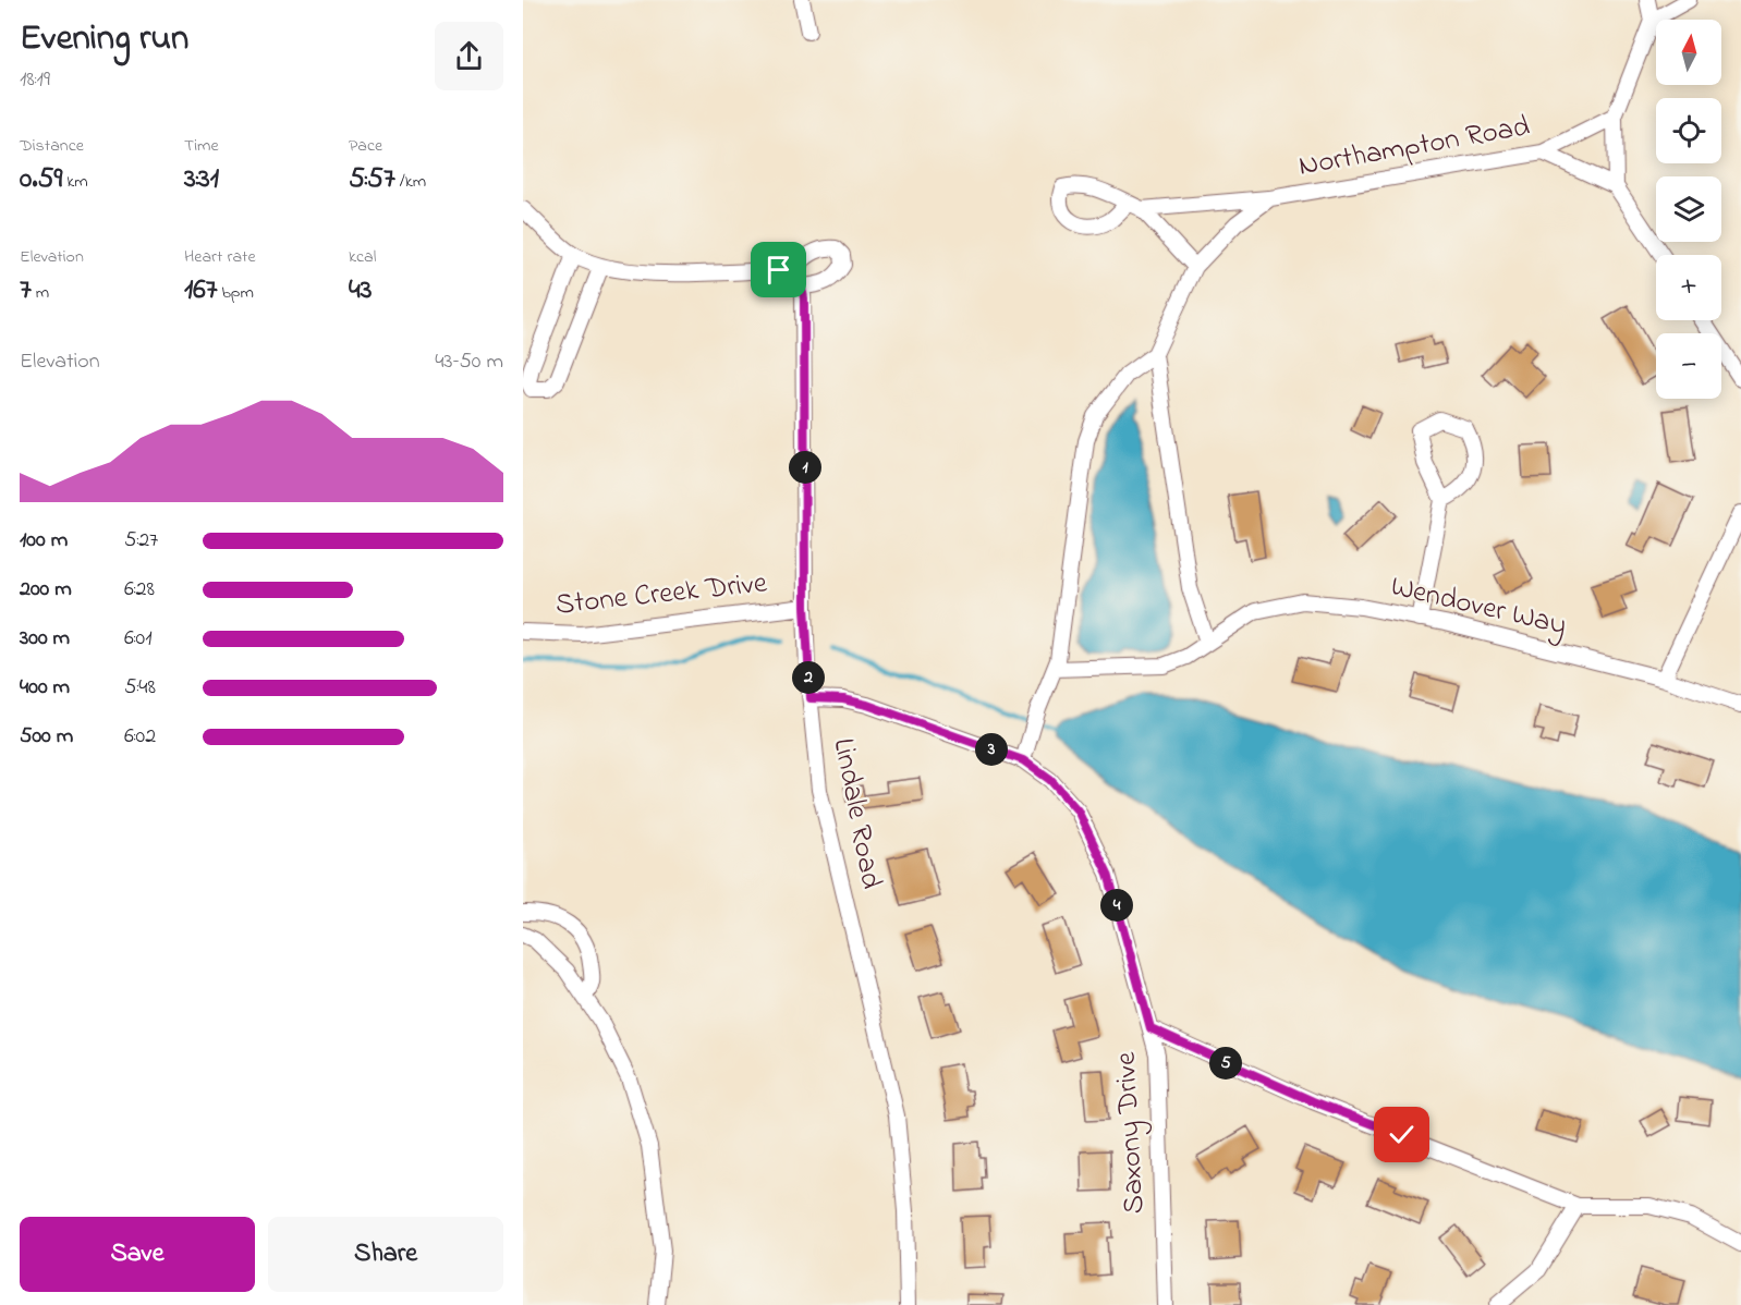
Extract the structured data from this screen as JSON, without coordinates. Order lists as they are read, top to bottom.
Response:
{
  "streets": {
    "street": [
      "Northampton Road",
      "Stone Creek Drive",
      "Wendover Way",
      "Lindale Road",
      "Saxony Drive"
    ]
  },
  "crossings": [
    ["Northampton Road", "Saxony Drive"],
    ["Stone Creek Drive", "Lindale Road"]
  ],
  "north": "top",
  "page": {
    "heading": ["Evening run", "18:19"],
    "map_buttons": ["+", "−"],
    "stats": [
      ["Distance", "0.59 km"],
      ["Time", "3:31"],
      ["Pace", "5:57 /km"],
      ["Elevation", "7 m"],
      ["Heart rate", "167 bpm"],
      ["kcal", "43"]
    ],
    "chart": ["Elevation", "43–50 m"],
    "pins": [
      "1",
      "2",
      "3",
      "4",
      "5"
    ],
    "list": [
      {
        "name": "100 m",
        "note": "5:27"
      },
      {
        "name": "200 m",
        "note": "6:28"
      },
      {
        "name": "300 m",
        "note": "6:01"
      },
      {
        "name": "400 m",
        "note": "5:48"
      },
      {
        "name": "500 m",
        "note": "6:02"
      }
    ],
    "buttons": ["Save", "Share"]
  }
}
